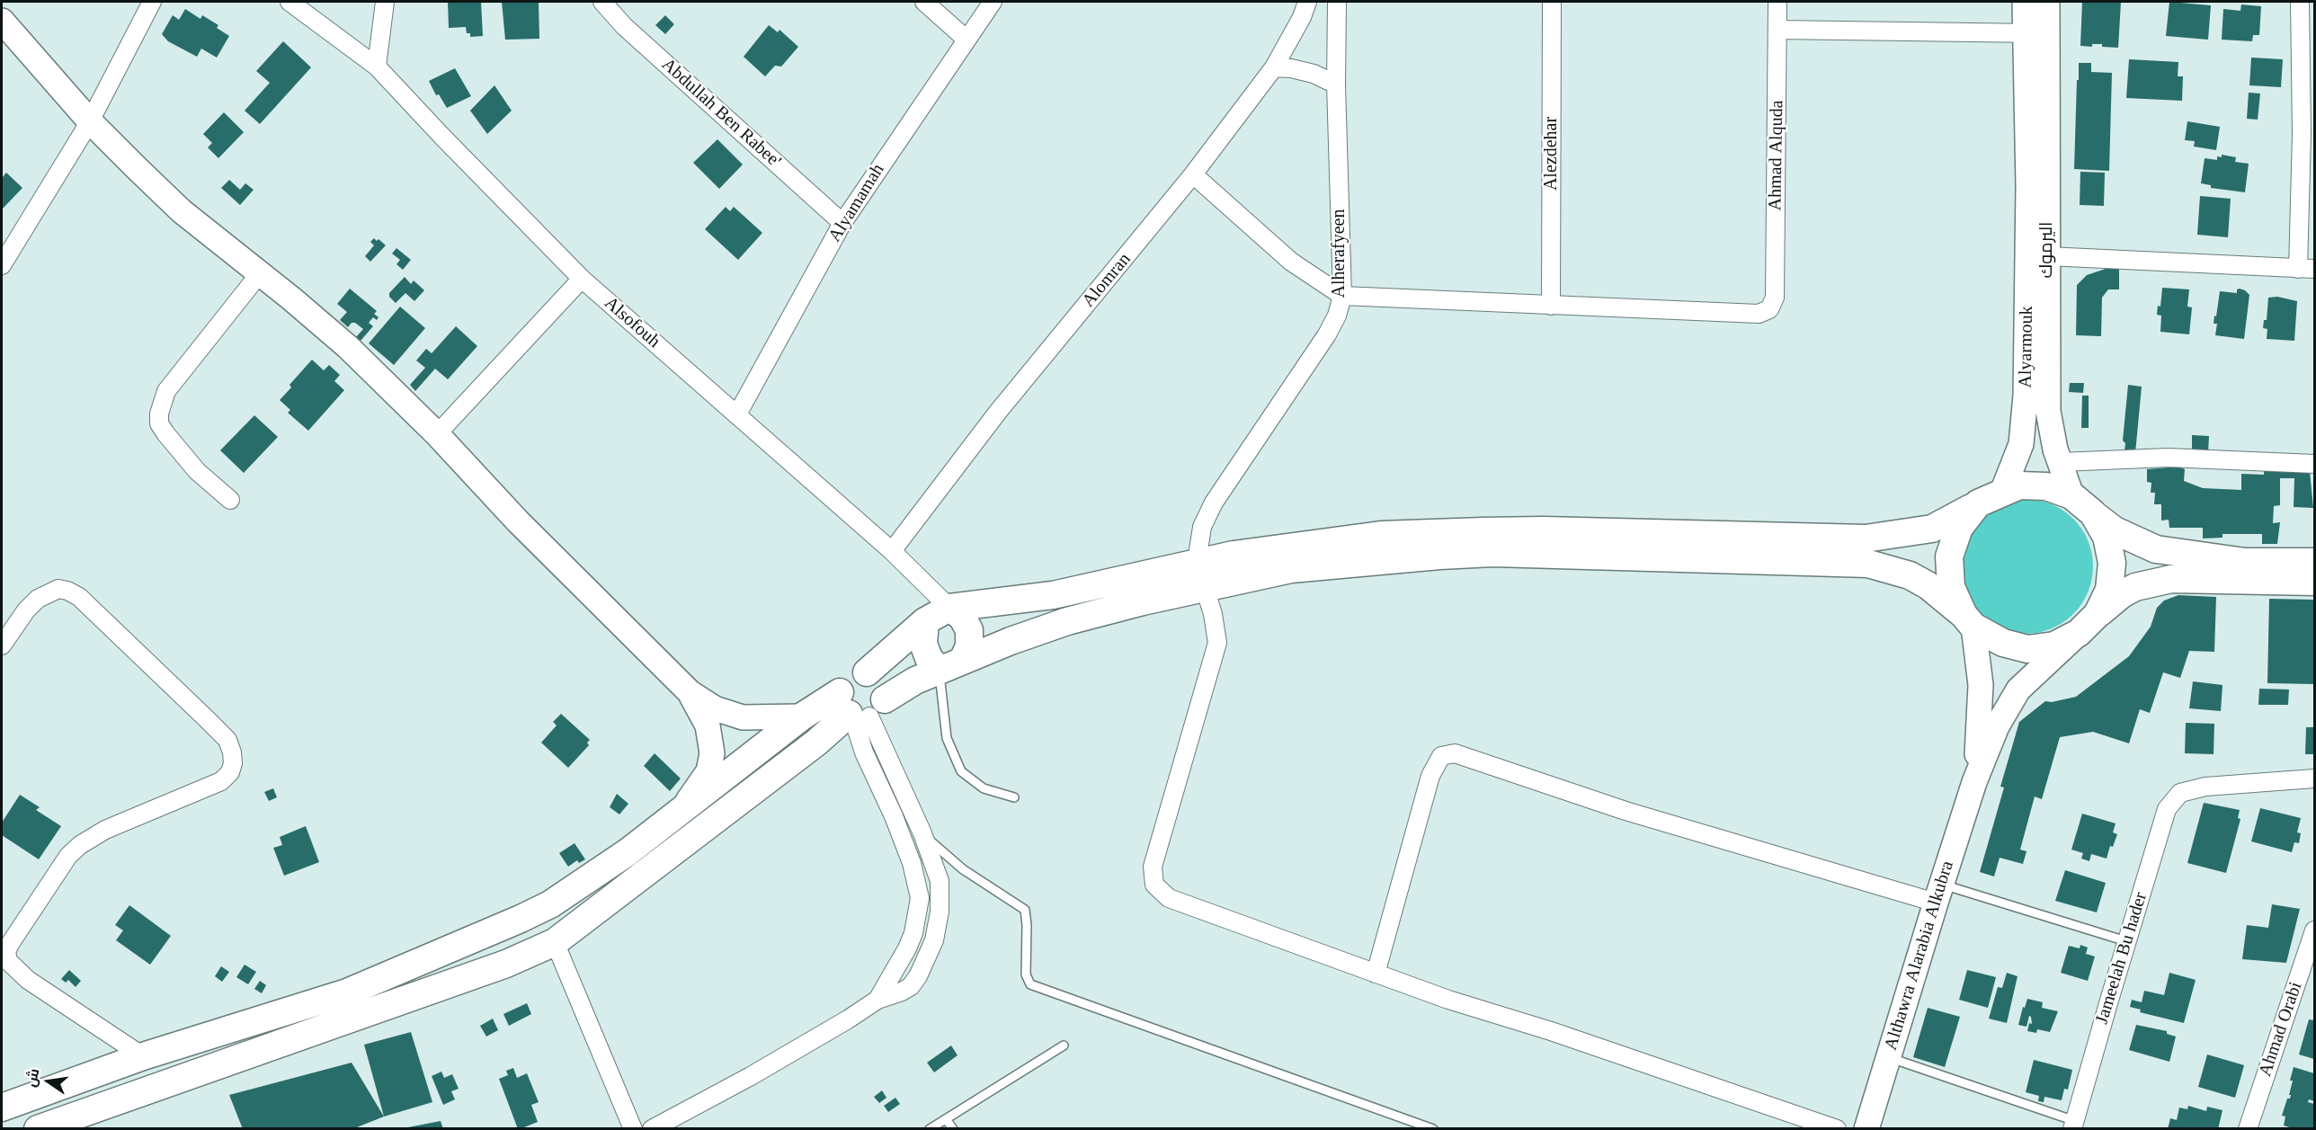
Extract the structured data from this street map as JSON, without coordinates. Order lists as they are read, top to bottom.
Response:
{
  "streets": {
    "street": [
      "Abdullah Ben Rabee'",
      "Alezdehar",
      "Ahmad Alquda",
      "Alyamamah",
      "اليرموك",
      "Alherafyeen",
      "Alomran",
      "Alsofouh",
      "Alyarmouk",
      "Althawra Alarabia Alkubra",
      "Jameelah Bu hader",
      "Ahmad Orabi"
    ]
  },
  "crossings": [
    ["Abdullah Ben Rabee'", "Alyamamah"],
    ["Alezdehar", "Ahmad Alquda"],
    ["Alyamamah", "Alsofouh"],
    ["اليرموك", "Alyarmouk"],
    ["اليرموك", "Althawra Alarabia Alkubra"],
    ["Alomran", "Alsofouh"],
    ["Alyarmouk", "Althawra Alarabia Alkubra"]
  ],
  "north": "left"
}
